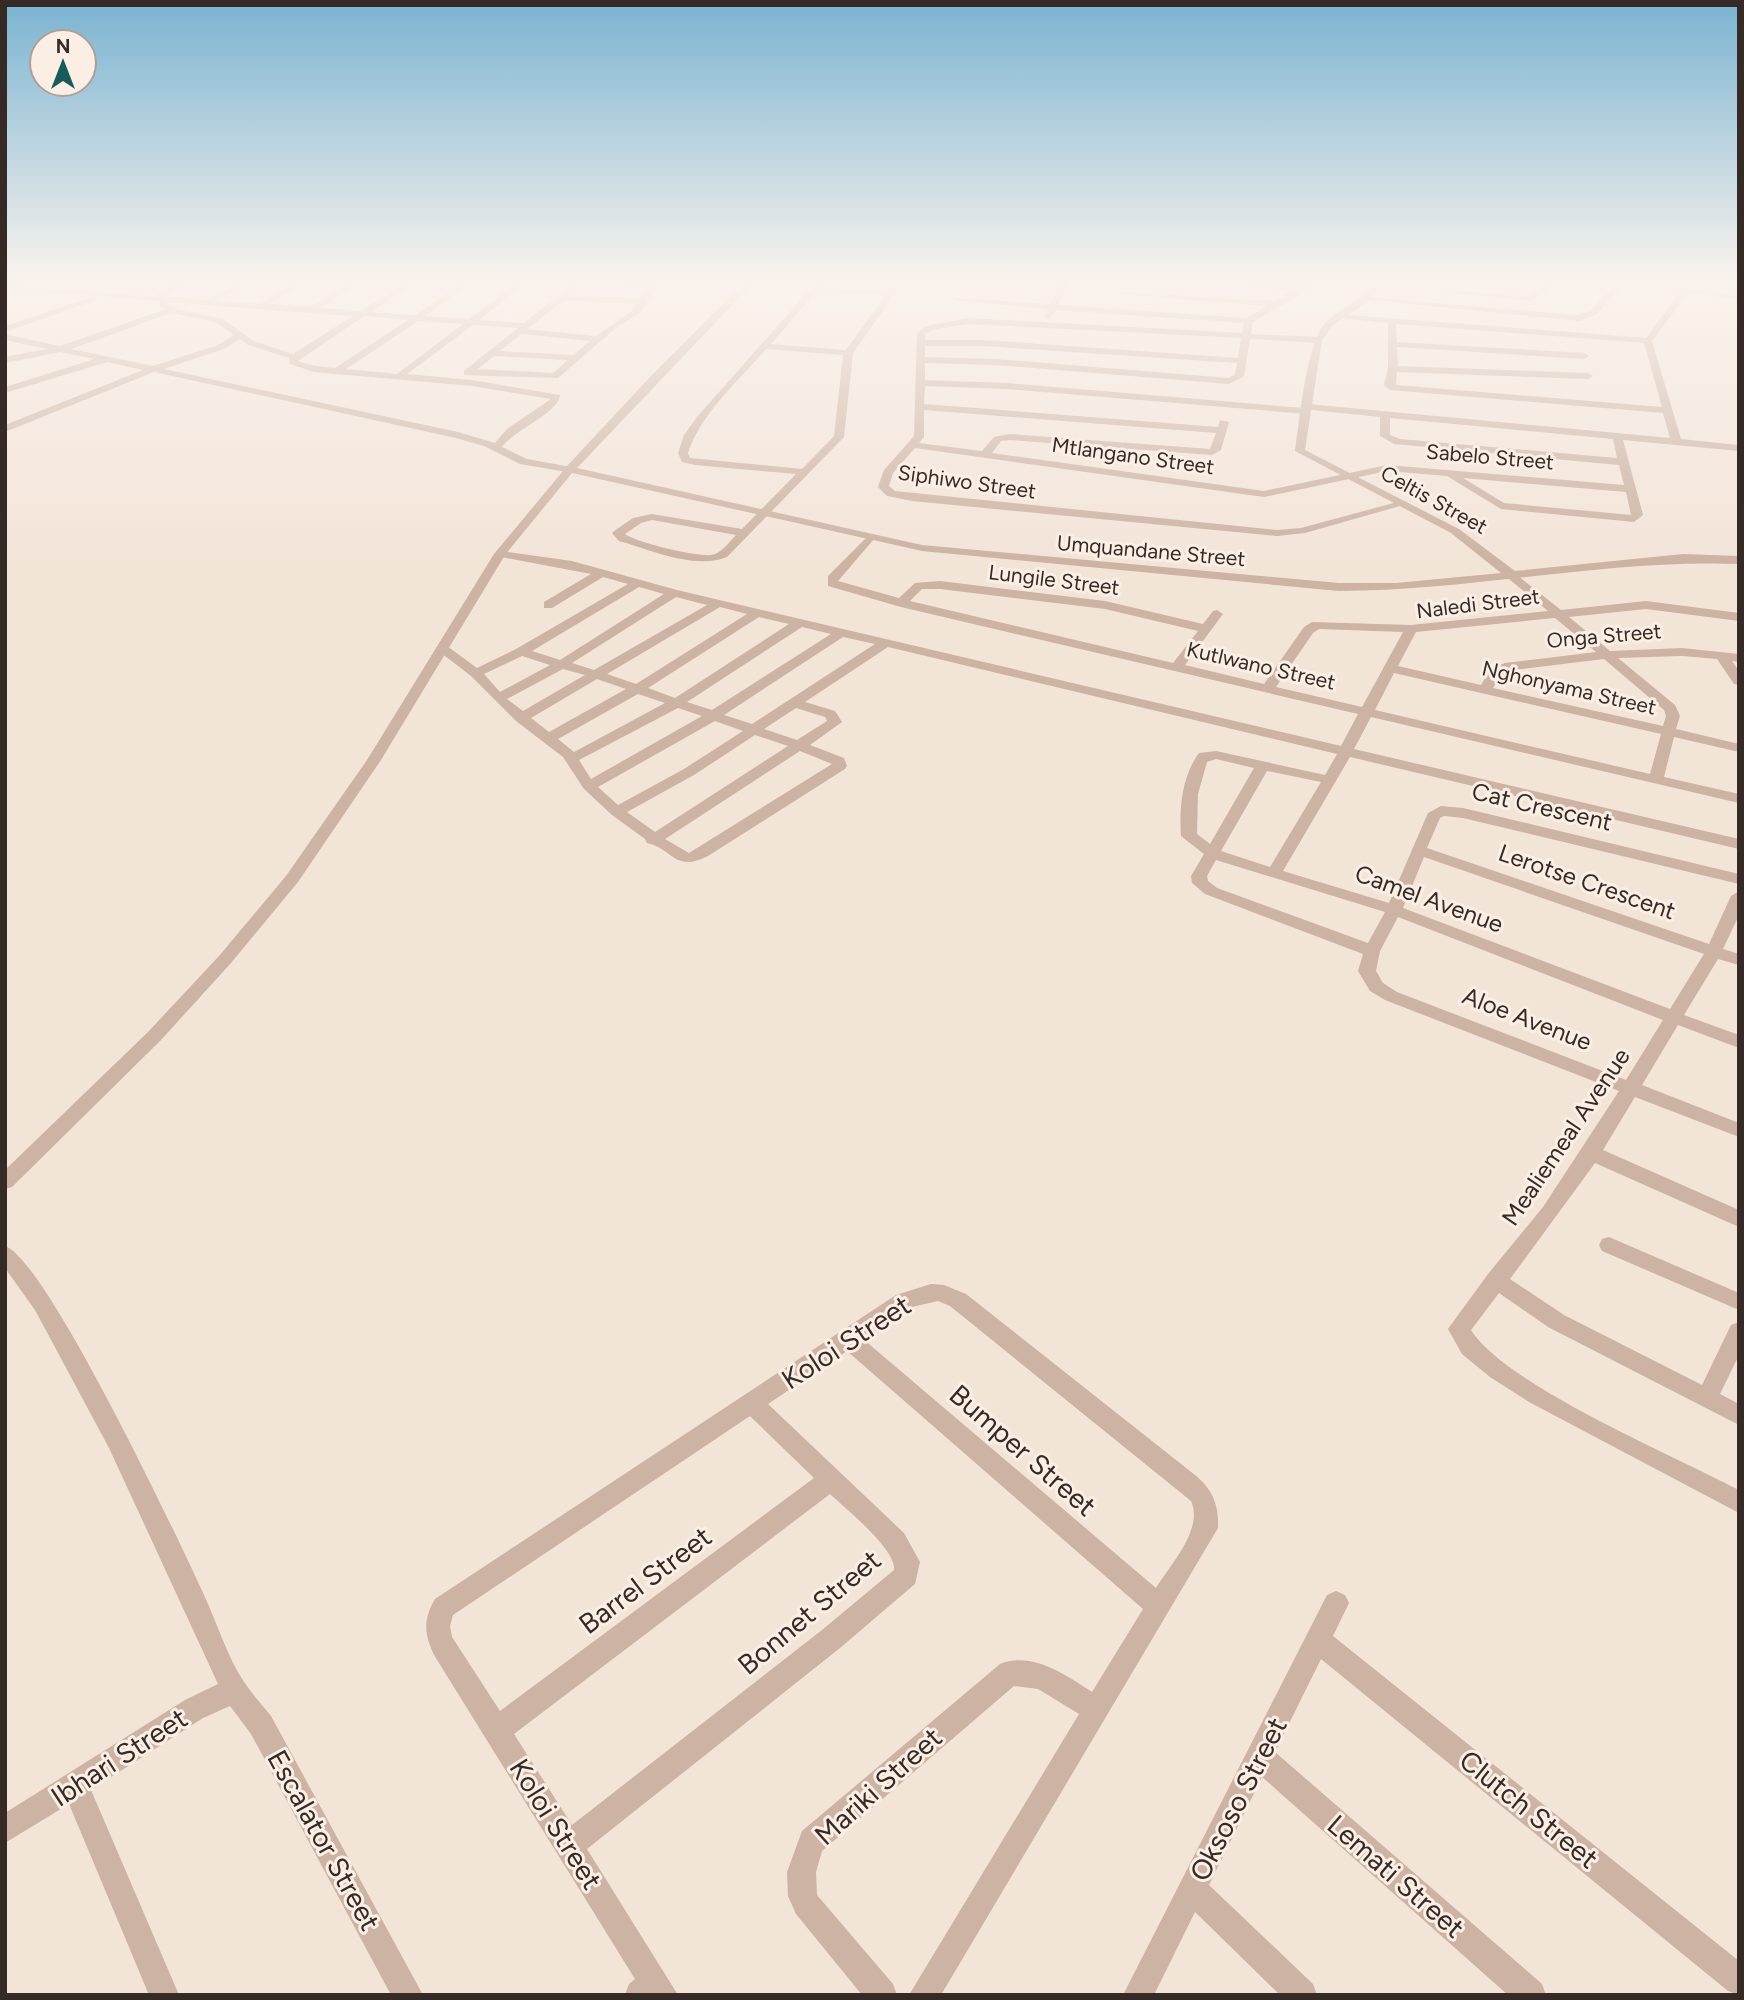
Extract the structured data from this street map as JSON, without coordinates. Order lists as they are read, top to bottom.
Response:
{
  "streets": {
    "street": [
      "Mtlangano Street",
      "Sabelo Street",
      "Siphiwo Street",
      "Celtis Street",
      "Umquandane Street",
      "Lungile Street",
      "Naledi Street",
      "Onga Street",
      "Kutlwano Street",
      "Nghonyama Street",
      "Cat Crescent",
      "Lerotse Crescent",
      "Camel Avenue",
      "Aloe Avenue",
      "Mealiemeal Avenue",
      "Koloi Street",
      "Bumper Street",
      "Barrel Street",
      "Bonnet Street",
      "Ibhari Street",
      "Mariki Street",
      "Oksoso Street",
      "Clutch Street",
      "Escalator Street",
      "Lemati Street"
    ]
  },
  "crossings": [
    ["Mtlangano Street", "Sabelo Street"],
    ["Mtlangano Street", "Siphiwo Street"],
    ["Mtlangano Street", "Celtis Street"],
    ["Sabelo Street", "Celtis Street"],
    ["Siphiwo Street", "Celtis Street"],
    ["Celtis Street", "Umquandane Street"],
    ["Celtis Street", "Naledi Street"],
    ["Celtis Street", "Onga Street"],
    ["Celtis Street", "Kutlwano Street"],
    ["Celtis Street", "Nghonyama Street"],
    ["Umquandane Street", "Kutlwano Street"],
    ["Lungile Street", "Kutlwano Street"],
    ["Naledi Street", "Kutlwano Street"],
    ["Naledi Street", "Nghonyama Street"],
    ["Onga Street", "Nghonyama Street"],
    ["Cat Crescent", "Lerotse Crescent"],
    ["Cat Crescent", "Camel Avenue"],
    ["Camel Avenue", "Mealiemeal Avenue"],
    ["Aloe Avenue", "Mealiemeal Avenue"],
    ["Koloi Street", "Bumper Street"],
    ["Koloi Street", "Barrel Street"],
    ["Koloi Street", "Bonnet Street"],
    ["Koloi Street", "Mariki Street"],
    ["Barrel Street", "Bonnet Street"],
    ["Ibhari Street", "Escalator Street"],
    ["Oksoso Street", "Clutch Street"],
    ["Oksoso Street", "Lemati Street"]
  ],
  "north": "top"
}
